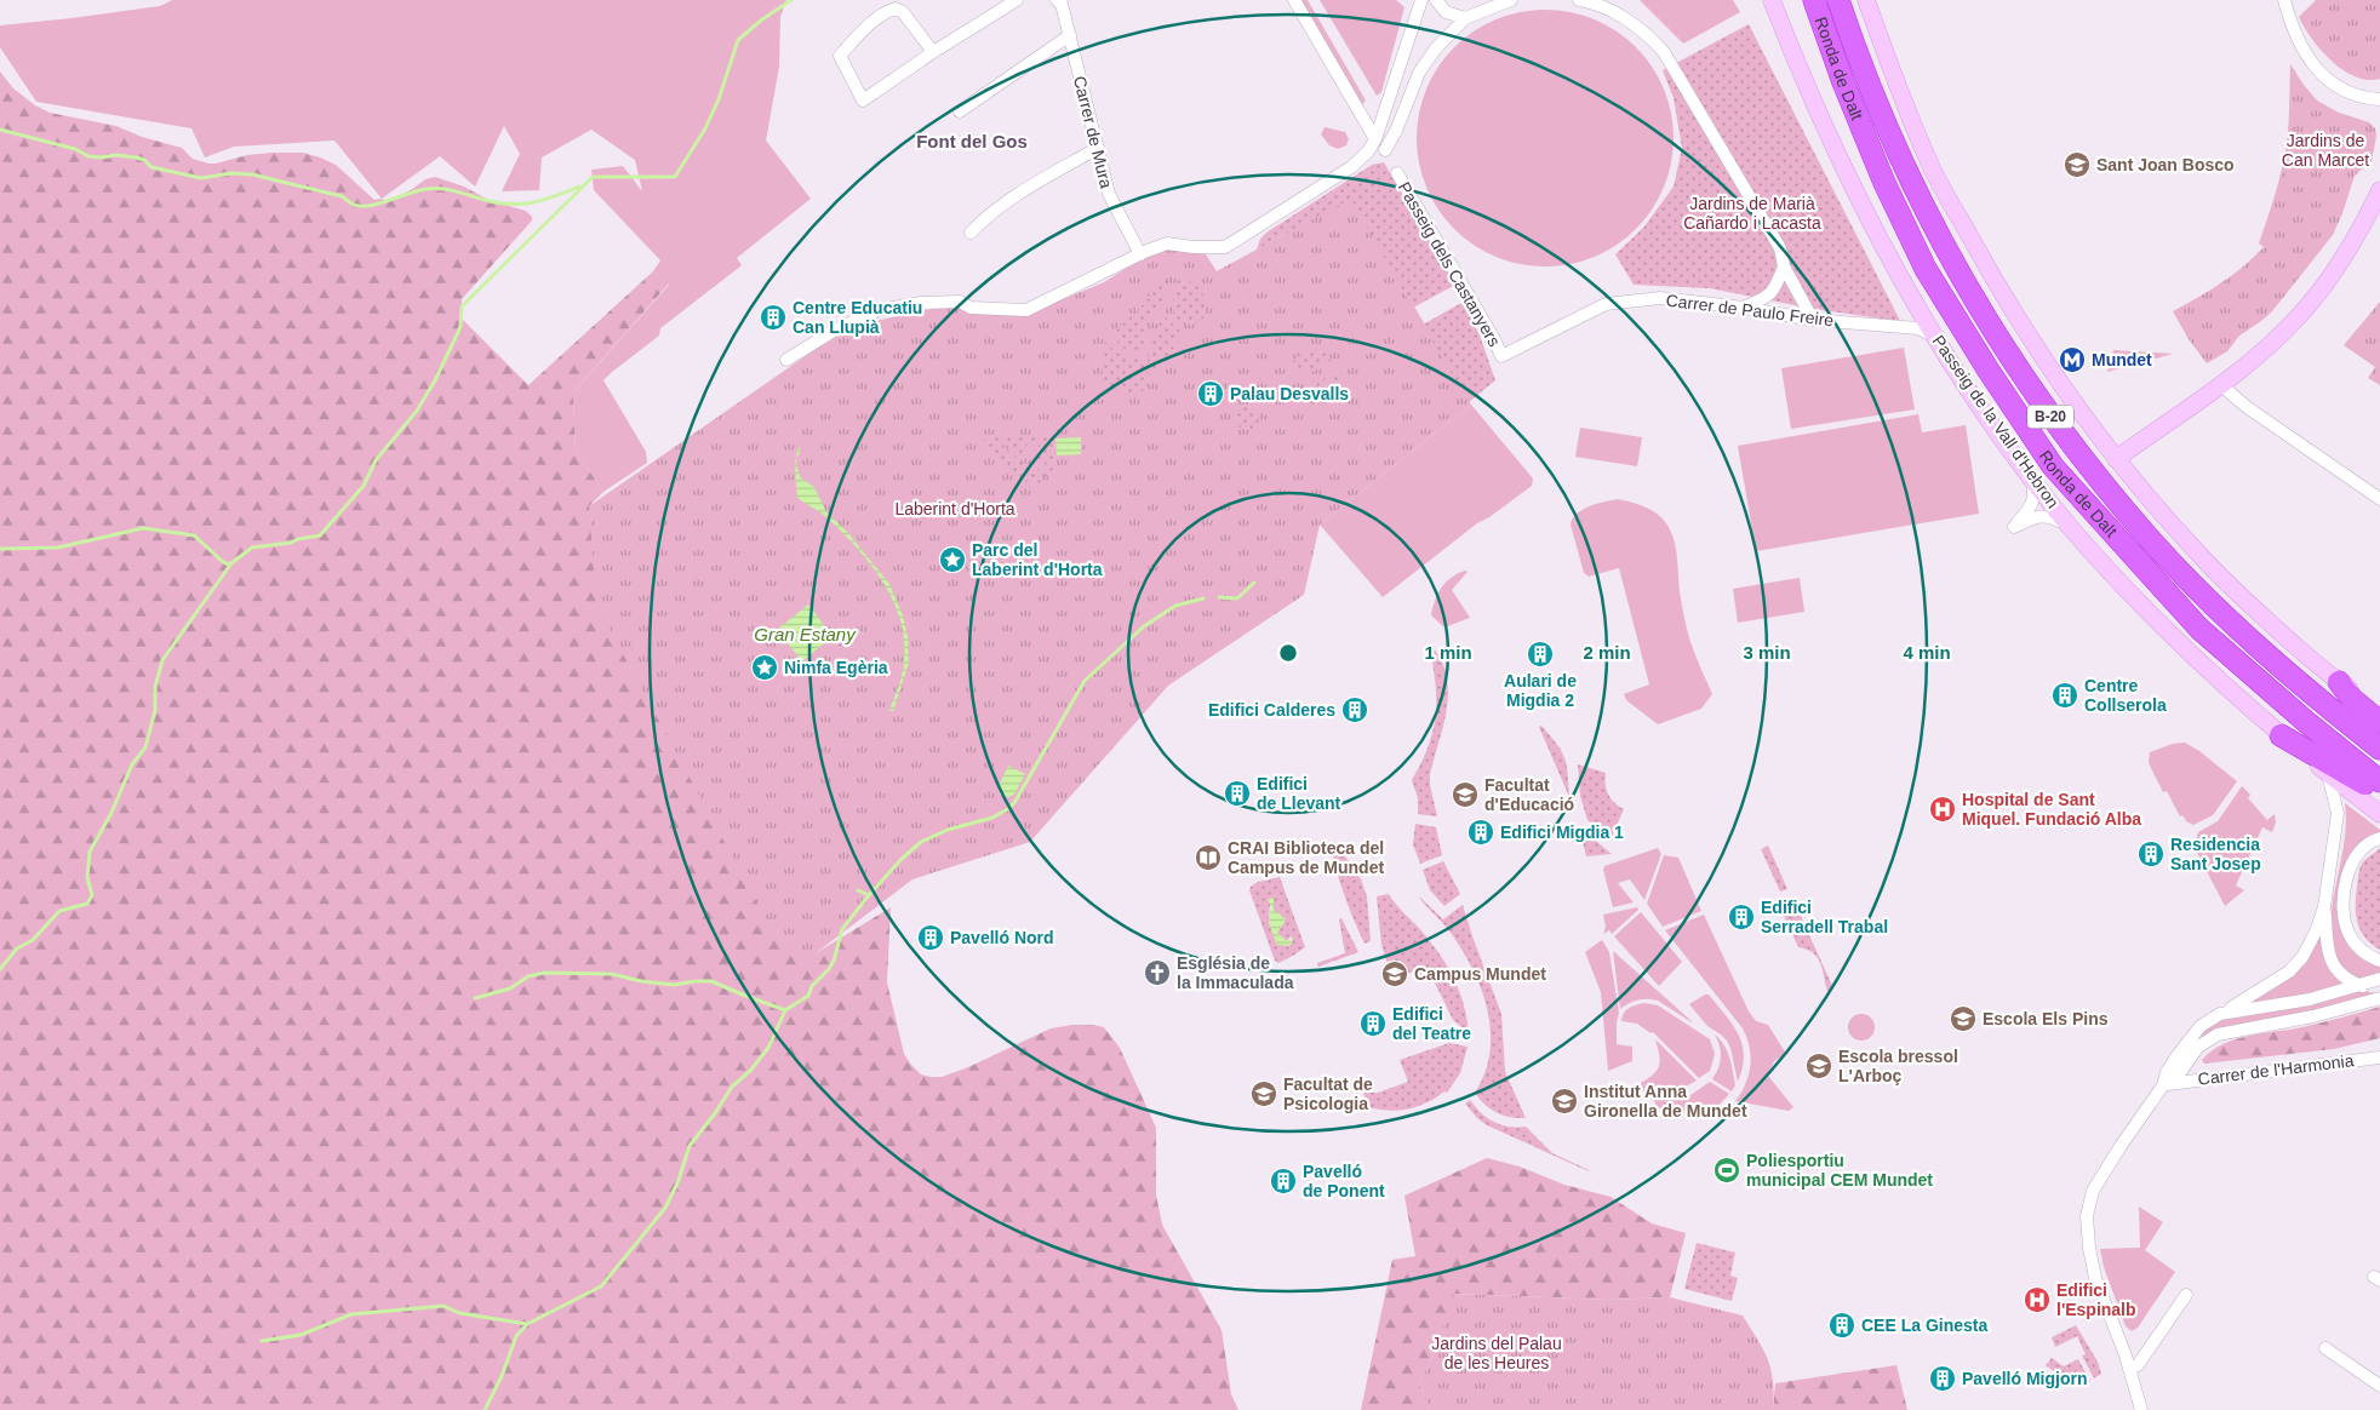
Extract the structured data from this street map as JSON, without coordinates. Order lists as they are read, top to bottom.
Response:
{
  "streets": {
    "highway": ["Ronda de Dalt", "B-20"],
    "street": [
      "Carrer de Mura",
      "Passeig dels Castanyers",
      "Carrer de Paulo Freire",
      "Passeig de la Vall d'Hebron",
      "Carrer de l'Harmonia"
    ]
  },
  "crossings": [
    ["Passeig dels Castanyers", "Carrer de Paulo Freire"],
    ["Carrer de Paulo Freire", "Passeig de la Vall d'Hebron"],
    ["Passeig de la Vall d'Hebron", "Carrer de l'Harmonia"]
  ],
  "districts": ["Font del Gos"],
  "water": ["Gran Estany"],
  "parks": [
    "Jardins de Can Marcet",
    "Jardins de Marià Cañardo i Lacasta",
    "Laberint d'Horta",
    "Jardins del Palau de les Heures"
  ],
  "places": {
    "school or university": [
      "Sant Joan Bosco",
      "Facultat d'Educació",
      "Campus Mundet",
      "Escola Els Pins",
      "Escola bressol L'Arboç",
      "Facultat de Psicologia",
      "Institut Anna Gironella de Mundet"
    ],
    "building": [
      "Centre Educatiu Can Llupià",
      "Palau Desvalls",
      "Aulari de Migdia 2",
      "Centre Collserola",
      "Edifici Calderes",
      "Edifici de Llevant",
      "Edifici Migdia 1",
      "Residencia Sant Josep",
      "Edifici Serradell Trabal",
      "Pavelló Nord",
      "Edifici del Teatre",
      "Pavelló de Ponent",
      "CEE La Ginesta",
      "Pavelló Migjorn"
    ],
    "metro station": ["Mundet"],
    "place": ["Parc del Laberint d'Horta", "Nimfa Egèria"],
    "hospital": ["Hospital de Sant Miquel. Fundació Alba", "Edifici l'Espinalb"],
    "library": ["CRAI Biblioteca del Campus de Mundet"],
    "church": ["Església de la Immaculada"],
    "sports": ["Poliesportiu municipal CEM Mundet"]
  },
  "rings": [
    "1 min",
    "2 min",
    "3 min",
    "4 min"
  ]
}
